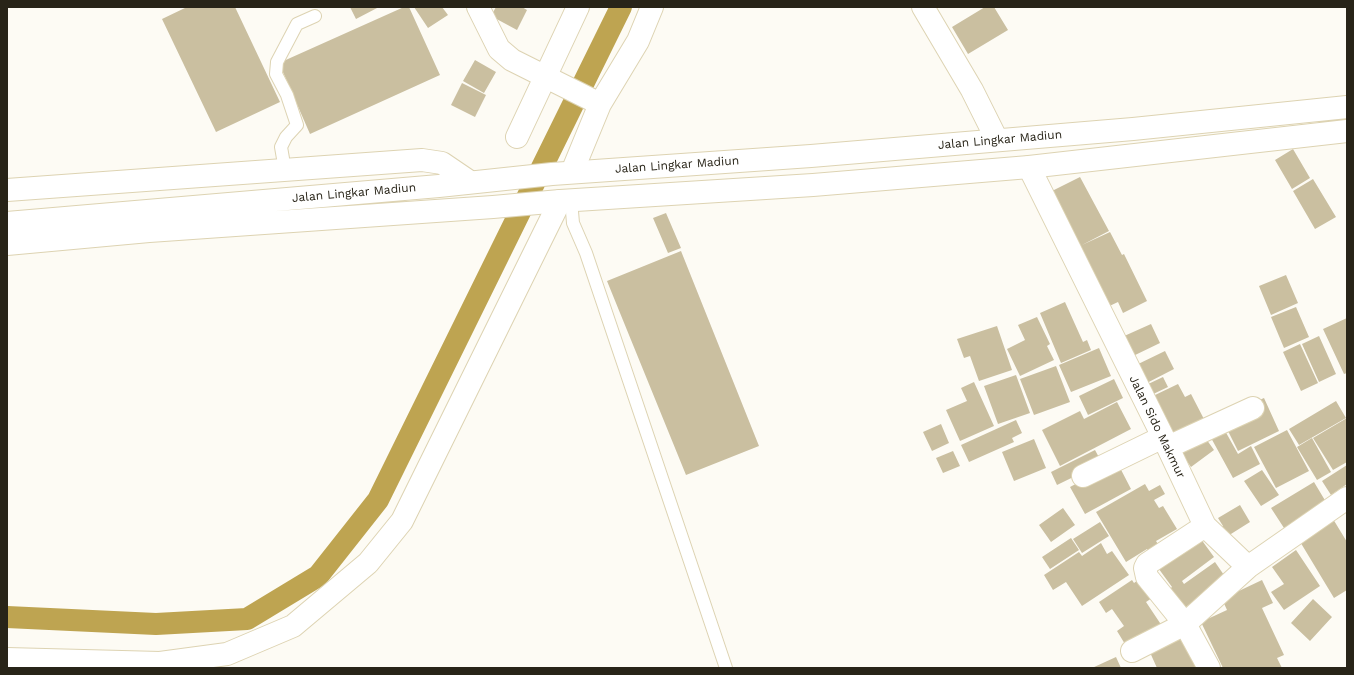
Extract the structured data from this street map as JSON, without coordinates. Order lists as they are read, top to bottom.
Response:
{
  "streets": {
    "street": ["Jalan Lingkar Madiun", "Jalan Sido Makmur"]
  },
  "crossings": [
    ["Jalan Lingkar Madiun", "Jalan Sido Makmur"]
  ]
}
